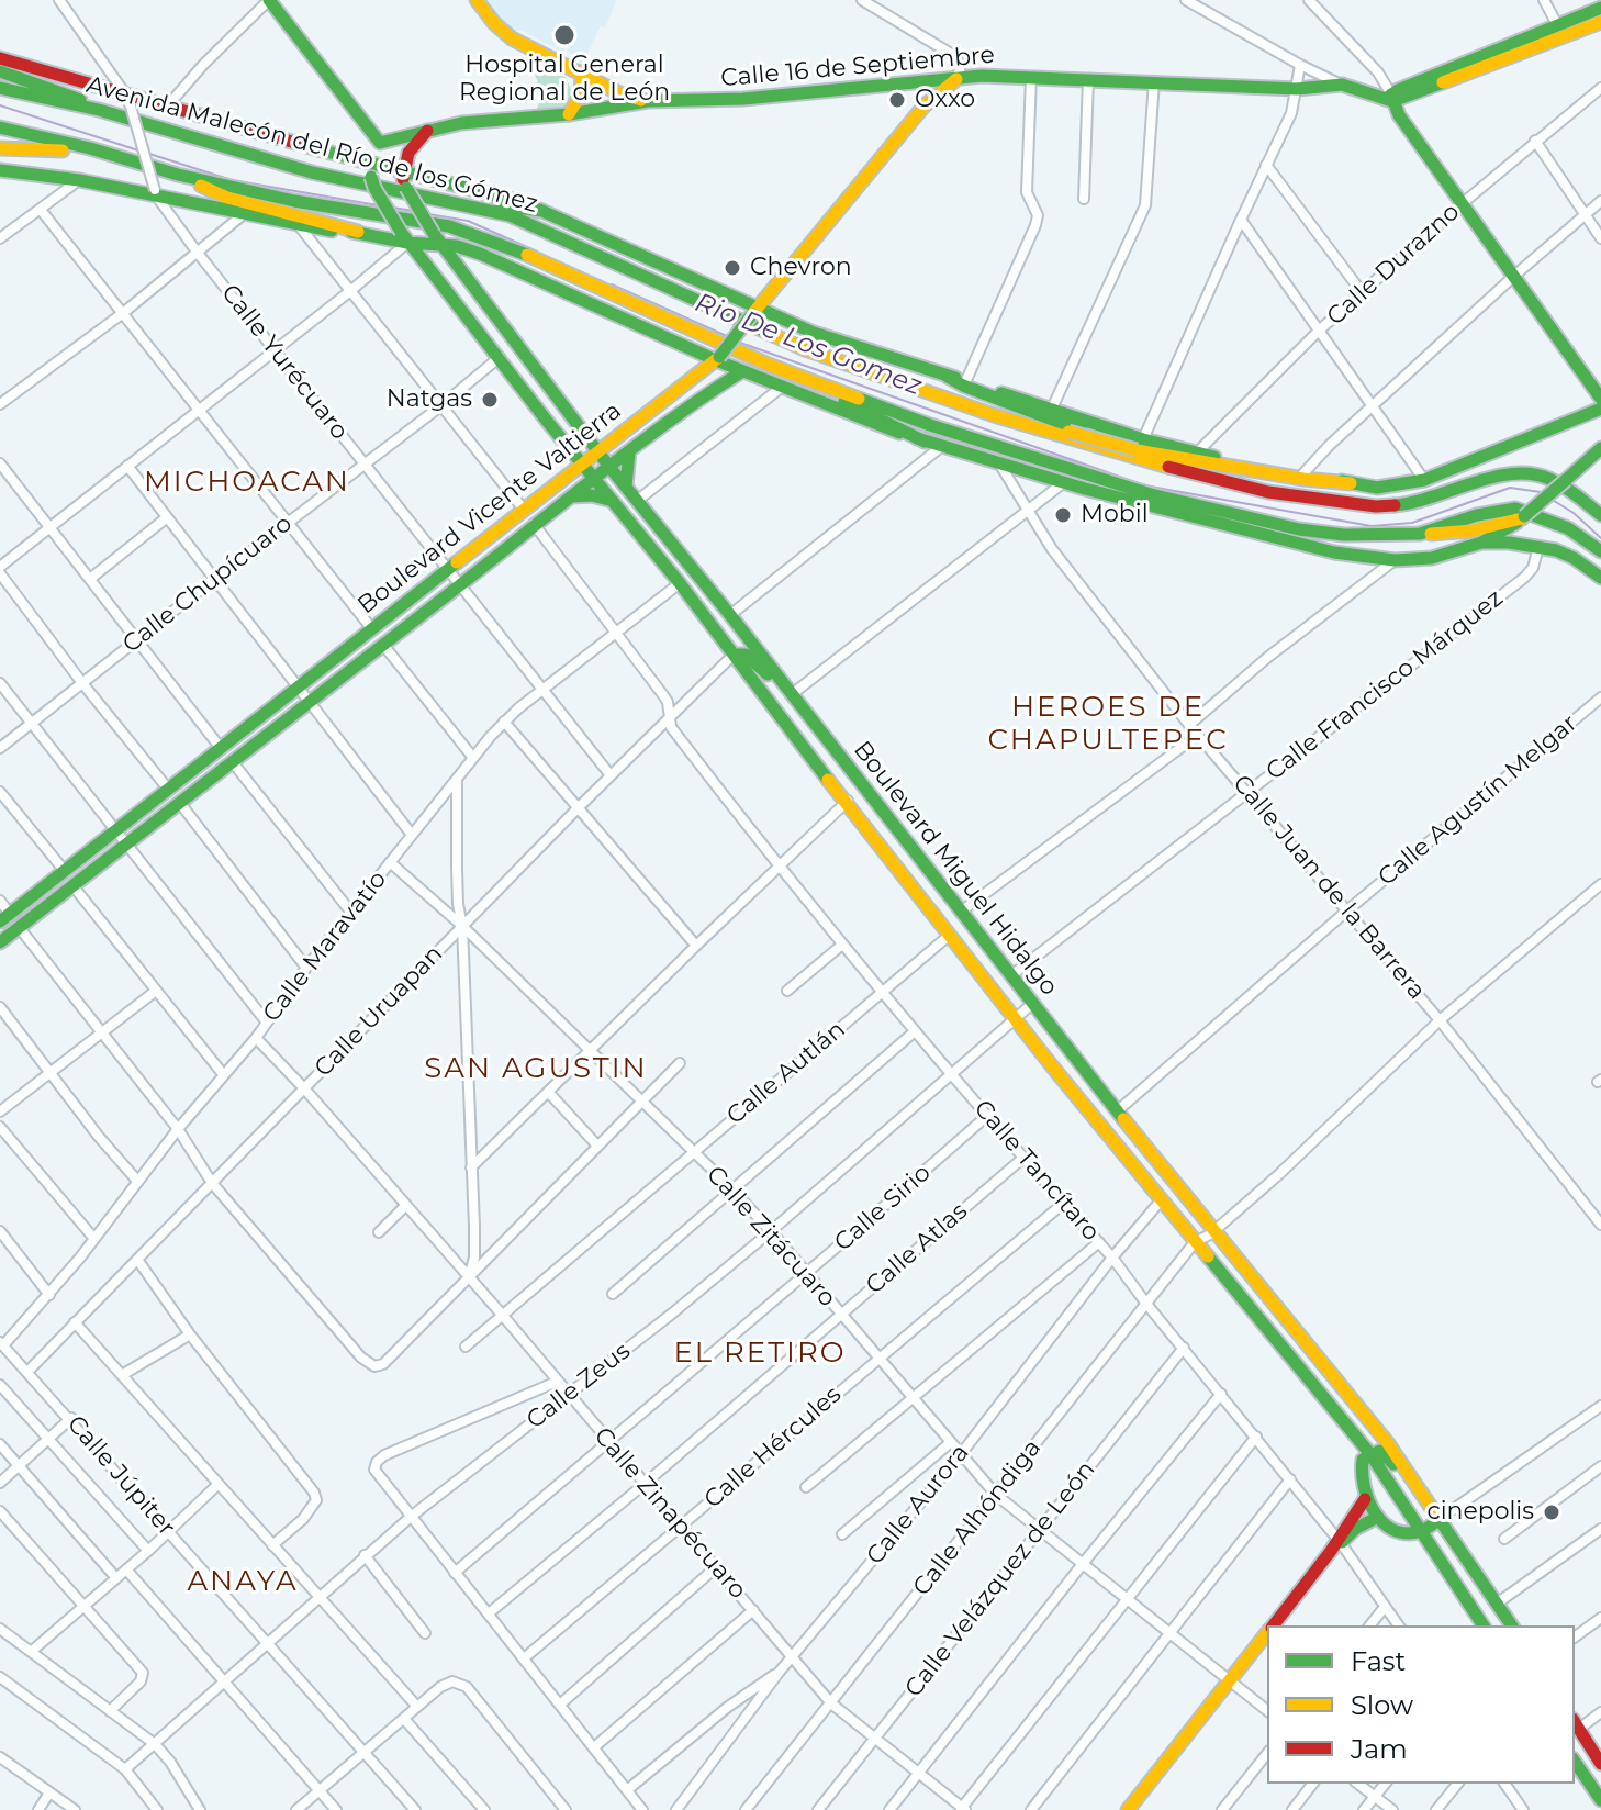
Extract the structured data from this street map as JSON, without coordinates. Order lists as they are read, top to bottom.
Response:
{
  "streets": {
    "main road": [
      "Calle 16 de Septiembre",
      "Avenida Malecón del Río de los Gómez",
      "Boulevard Vicente Valtierra",
      "Boulevard Miguel Hidalgo"
    ],
    "street": [
      "Calle Durazno",
      "Calle Yurécuaro",
      "Calle Chupícuaro",
      "Calle Francisco Márquez",
      "Calle Agustín Melgar",
      "Calle Juan de la Barrera",
      "Calle Maravatío",
      "Calle Uruapan",
      "Calle Autlán",
      "Calle Tancítaro",
      "Calle Sirio",
      "Calle Zitácuaro",
      "Calle Atlas",
      "Calle Zeus",
      "Calle Hércules",
      "Calle Júpiter",
      "Calle Aurora",
      "Calle Zinapécuaro",
      "Calle Alhóndiga",
      "Calle Velázquez de León"
    ]
  },
  "crossings": [
    ["Calle 16 de Septiembre", "Boulevard Vicente Valtierra"],
    ["Avenida Malecón del Río de los Gómez", "Calle Durazno"],
    ["Avenida Malecón del Río de los Gómez", "Calle Yurécuaro"],
    ["Avenida Malecón del Río de los Gómez", "Boulevard Vicente Valtierra"],
    ["Avenida Malecón del Río de los Gómez", "Boulevard Miguel Hidalgo"],
    ["Calle Yurécuaro", "Boulevard Vicente Valtierra"],
    ["Calle Yurécuaro", "Calle Chupícuaro"],
    ["Calle Yurécuaro", "Calle Maravatío"],
    ["Calle Yurécuaro", "Calle Uruapan"],
    ["Boulevard Vicente Valtierra", "Boulevard Miguel Hidalgo"],
    ["Boulevard Vicente Valtierra", "Calle Tancítaro"],
    ["Calle Chupícuaro", "Boulevard Miguel Hidalgo"],
    ["Calle Francisco Márquez", "Boulevard Miguel Hidalgo"],
    ["Calle Francisco Márquez", "Calle Juan de la Barrera"],
    ["Calle Agustín Melgar", "Boulevard Miguel Hidalgo"],
    ["Calle Agustín Melgar", "Calle Juan de la Barrera"],
    ["Boulevard Miguel Hidalgo", "Calle Maravatío"],
    ["Boulevard Miguel Hidalgo", "Calle Uruapan"],
    ["Boulevard Miguel Hidalgo", "Calle Autlán"],
    ["Boulevard Miguel Hidalgo", "Calle Zeus"],
    ["Boulevard Miguel Hidalgo", "Calle Aurora"],
    ["Boulevard Miguel Hidalgo", "Calle Alhóndiga"],
    ["Calle Juan de la Barrera", "Calle Alhóndiga"],
    ["Calle Maravatío", "Calle Tancítaro"],
    ["Calle Maravatío", "Calle Zitácuaro"],
    ["Calle Maravatío", "Calle Júpiter"],
    ["Calle Maravatío", "Calle Zinapécuaro"],
    ["Calle Uruapan", "Calle Tancítaro"],
    ["Calle Uruapan", "Calle Zitácuaro"],
    ["Calle Uruapan", "Calle Júpiter"],
    ["Calle Uruapan", "Calle Zinapécuaro"],
    ["Calle Autlán", "Calle Tancítaro"],
    ["Calle Autlán", "Calle Zitácuaro"],
    ["Calle Autlán", "Calle Zinapécuaro"],
    ["Calle Tancítaro", "Calle Sirio"],
    ["Calle Tancítaro", "Calle Atlas"],
    ["Calle Tancítaro", "Calle Zeus"],
    ["Calle Tancítaro", "Calle Hércules"],
    ["Calle Tancítaro", "Calle Aurora"],
    ["Calle Tancítaro", "Calle Alhóndiga"],
    ["Calle Tancítaro", "Calle Velázquez de León"],
    ["Calle Sirio", "Calle Zitácuaro"],
    ["Calle Sirio", "Calle Zinapécuaro"],
    ["Calle Zitácuaro", "Calle Atlas"],
    ["Calle Zitácuaro", "Calle Zeus"],
    ["Calle Zitácuaro", "Calle Hércules"],
    ["Calle Zitácuaro", "Calle Aurora"],
    ["Calle Zitácuaro", "Calle Alhóndiga"],
    ["Calle Zitácuaro", "Calle Velázquez de León"],
    ["Calle Atlas", "Calle Zinapécuaro"],
    ["Calle Zeus", "Calle Júpiter"],
    ["Calle Zeus", "Calle Zinapécuaro"],
    ["Calle Hércules", "Calle Zinapécuaro"],
    ["Calle Aurora", "Calle Zinapécuaro"],
    ["Calle Zinapécuaro", "Calle Alhóndiga"],
    ["Calle Zinapécuaro", "Calle Velázquez de León"]
  ],
  "districts": [
    "MICHOACAN",
    "HEROES DE CHAPULTEPEC",
    "SAN AGUSTIN",
    "EL RETIRO",
    "ANAYA"
  ],
  "water": ["Rio De Los Gomez"],
  "places": [
    "Hospital General Regional de León",
    "Oxxo",
    "Chevron",
    "Natgas",
    "Mobil",
    "cinepolis"
  ],
  "legend": ["Fast", "Slow", "Jam"]
}
